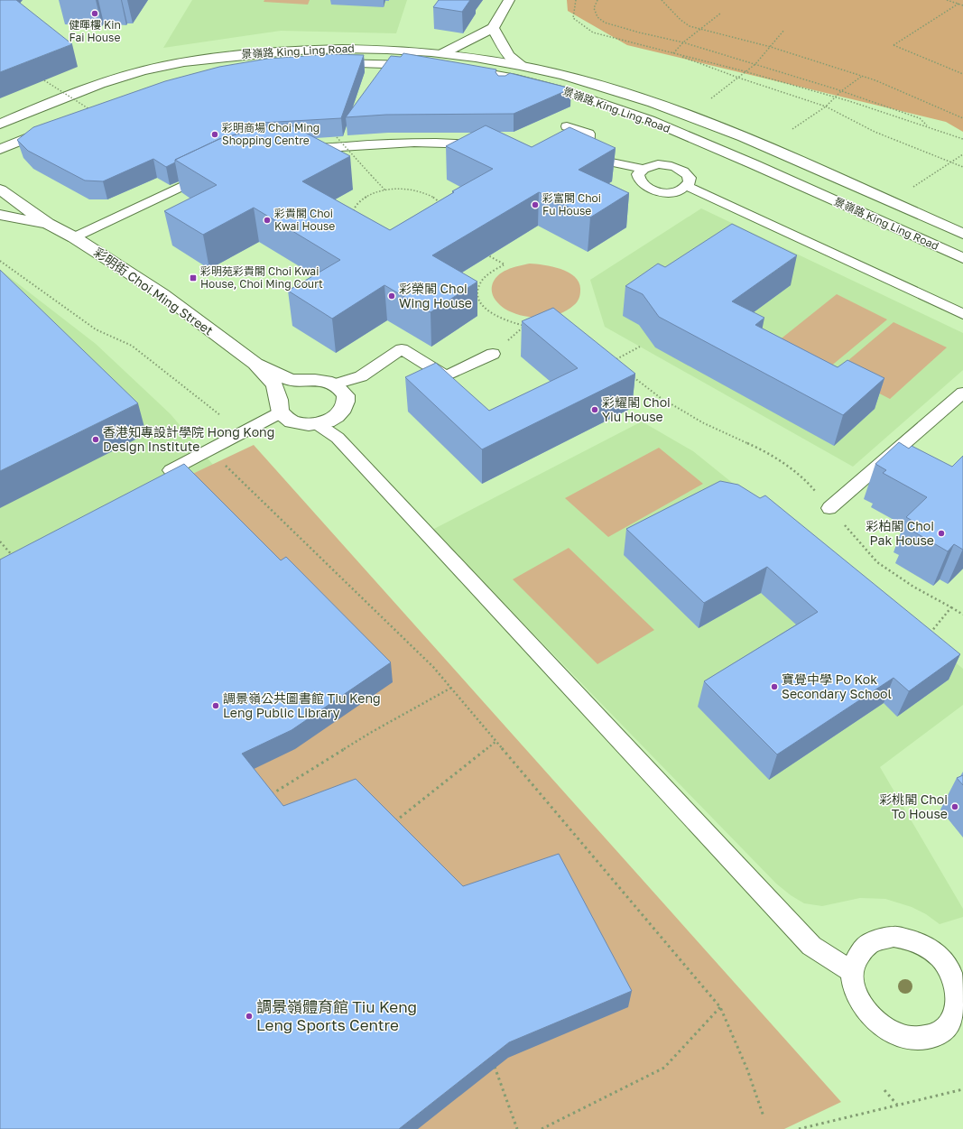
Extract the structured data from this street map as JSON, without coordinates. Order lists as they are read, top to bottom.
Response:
{
  "streets": {
    "street": ["景嶺路 King Ling Road", "彩明街 Choi Ming Street"]
  },
  "places": {
    "other": [
      "健暉樓 Kin Fai House",
      "彩明商場 Choi Ming Shopping Centre",
      "彩富閣 Choi Fu House",
      "彩貴閣 Choi Kwai House",
      "彩榮閣 Choi Wing House",
      "彩耀閣 Choi Yiu House",
      "香港知專設計學院 Hong Kong Design Institute",
      "彩柏閣 Choi Pak House",
      "寶覺中學 Po Kok Secondary School",
      "調景嶺公共圖書館 Tiu Keng Leng Public Library",
      "彩桃閣 Choi To House",
      "調景嶺體育館 Tiu Keng Leng Sports Centre"
    ],
    "transit": ["彩明苑彩貴閣 Choi Kwai House, Choi Ming Court"]
  }
}
